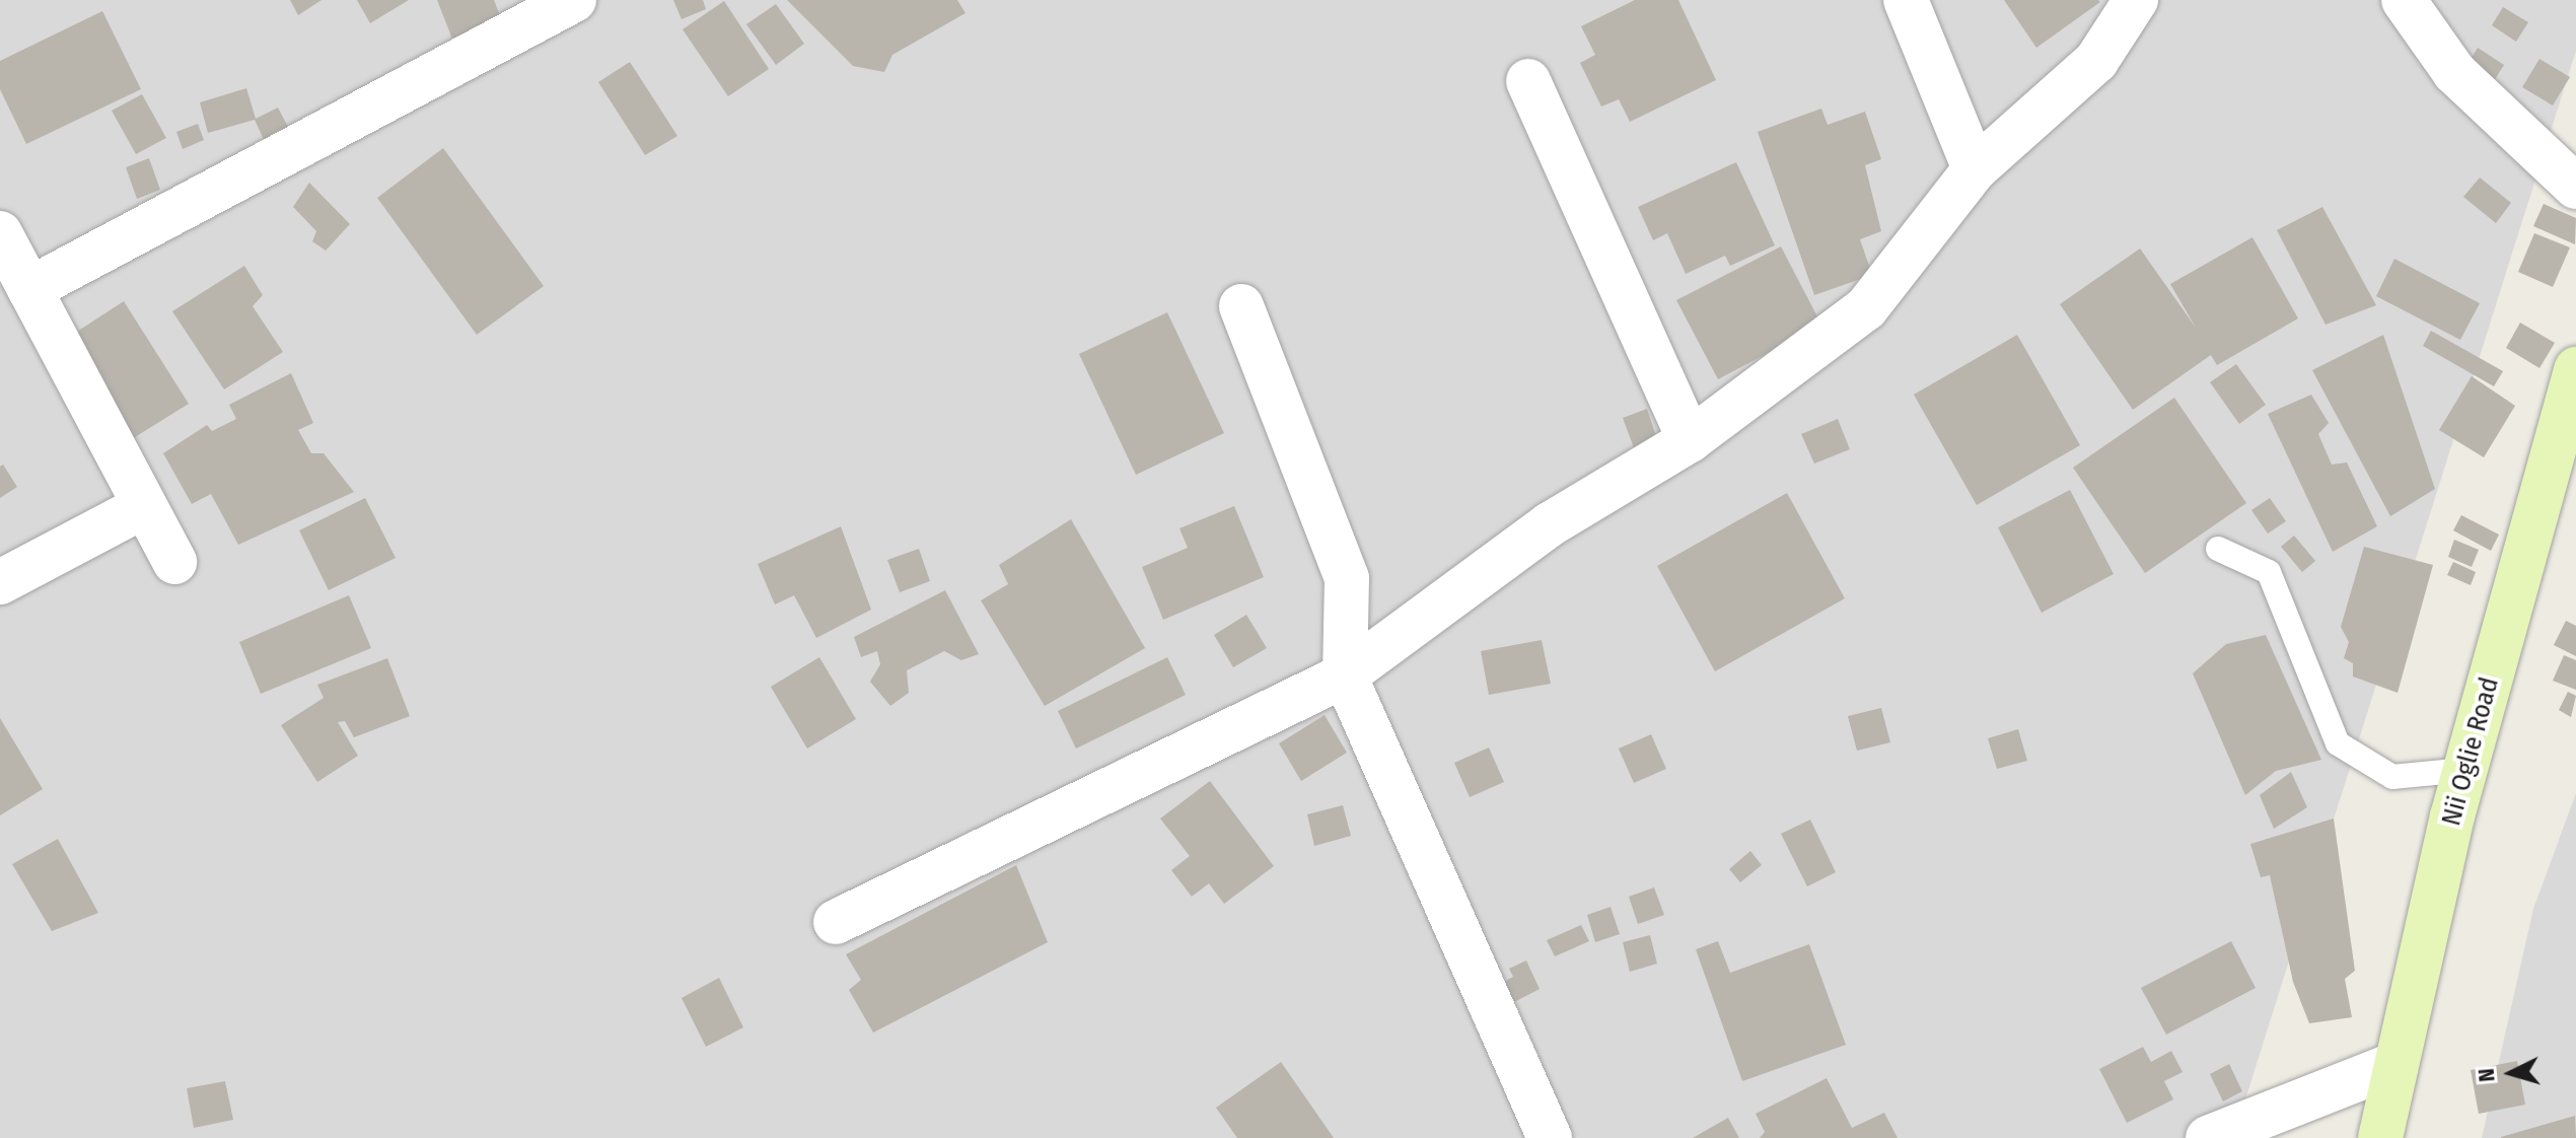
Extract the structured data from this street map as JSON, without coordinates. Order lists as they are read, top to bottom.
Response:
{
  "streets": {
    "street": ["Nii Oglie Road"]
  },
  "north": "left"
}
